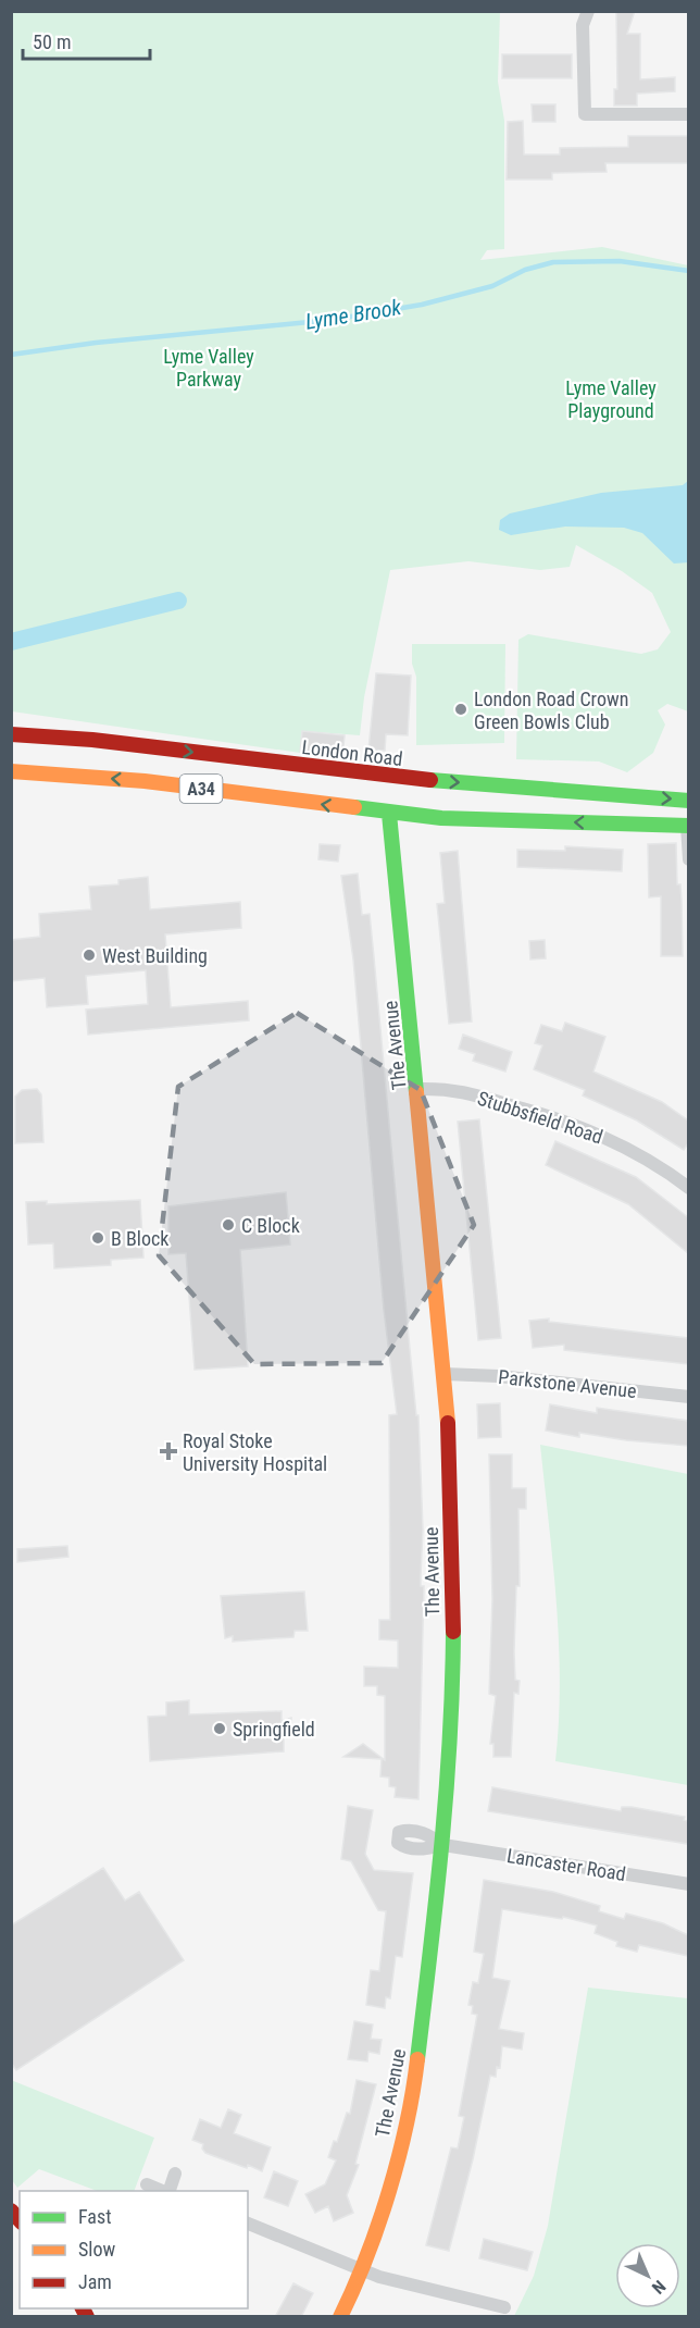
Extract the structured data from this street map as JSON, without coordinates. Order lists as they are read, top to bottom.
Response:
{
  "streets": {
    "main road": ["London Road", "A34", "The Avenue"],
    "street": ["Stubbsfield Road", "Parkstone Avenue", "Lancaster Road"]
  },
  "crossings": [
    ["London Road", "The Avenue"],
    ["The Avenue", "Stubbsfield Road"],
    ["The Avenue", "Parkstone Avenue"],
    ["The Avenue", "Lancaster Road"]
  ],
  "water": ["Lyme Brook"],
  "parks": ["Lyme Valley Parkway", "Lyme Valley Playground"],
  "places": {
    "other": [
      "London Road Crown Green Bowls Club",
      "West Building",
      "C Block",
      "B Block",
      "Springfield"
    ],
    "health": ["Royal Stoke University Hospital"]
  },
  "legend": ["Fast", "Slow", "Jam"],
  "scale_bar": "50 m",
  "north": "bottom right"
}
